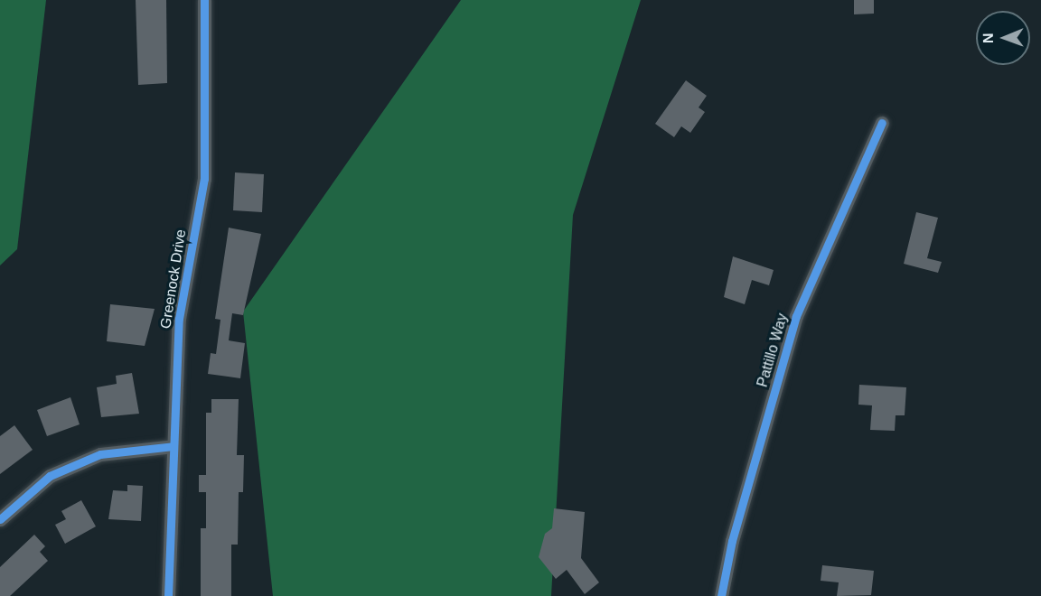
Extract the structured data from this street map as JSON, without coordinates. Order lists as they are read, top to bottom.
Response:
{
  "streets": {
    "street": ["Greenock Drive", "Pattillo Way"]
  },
  "north": "left"
}
